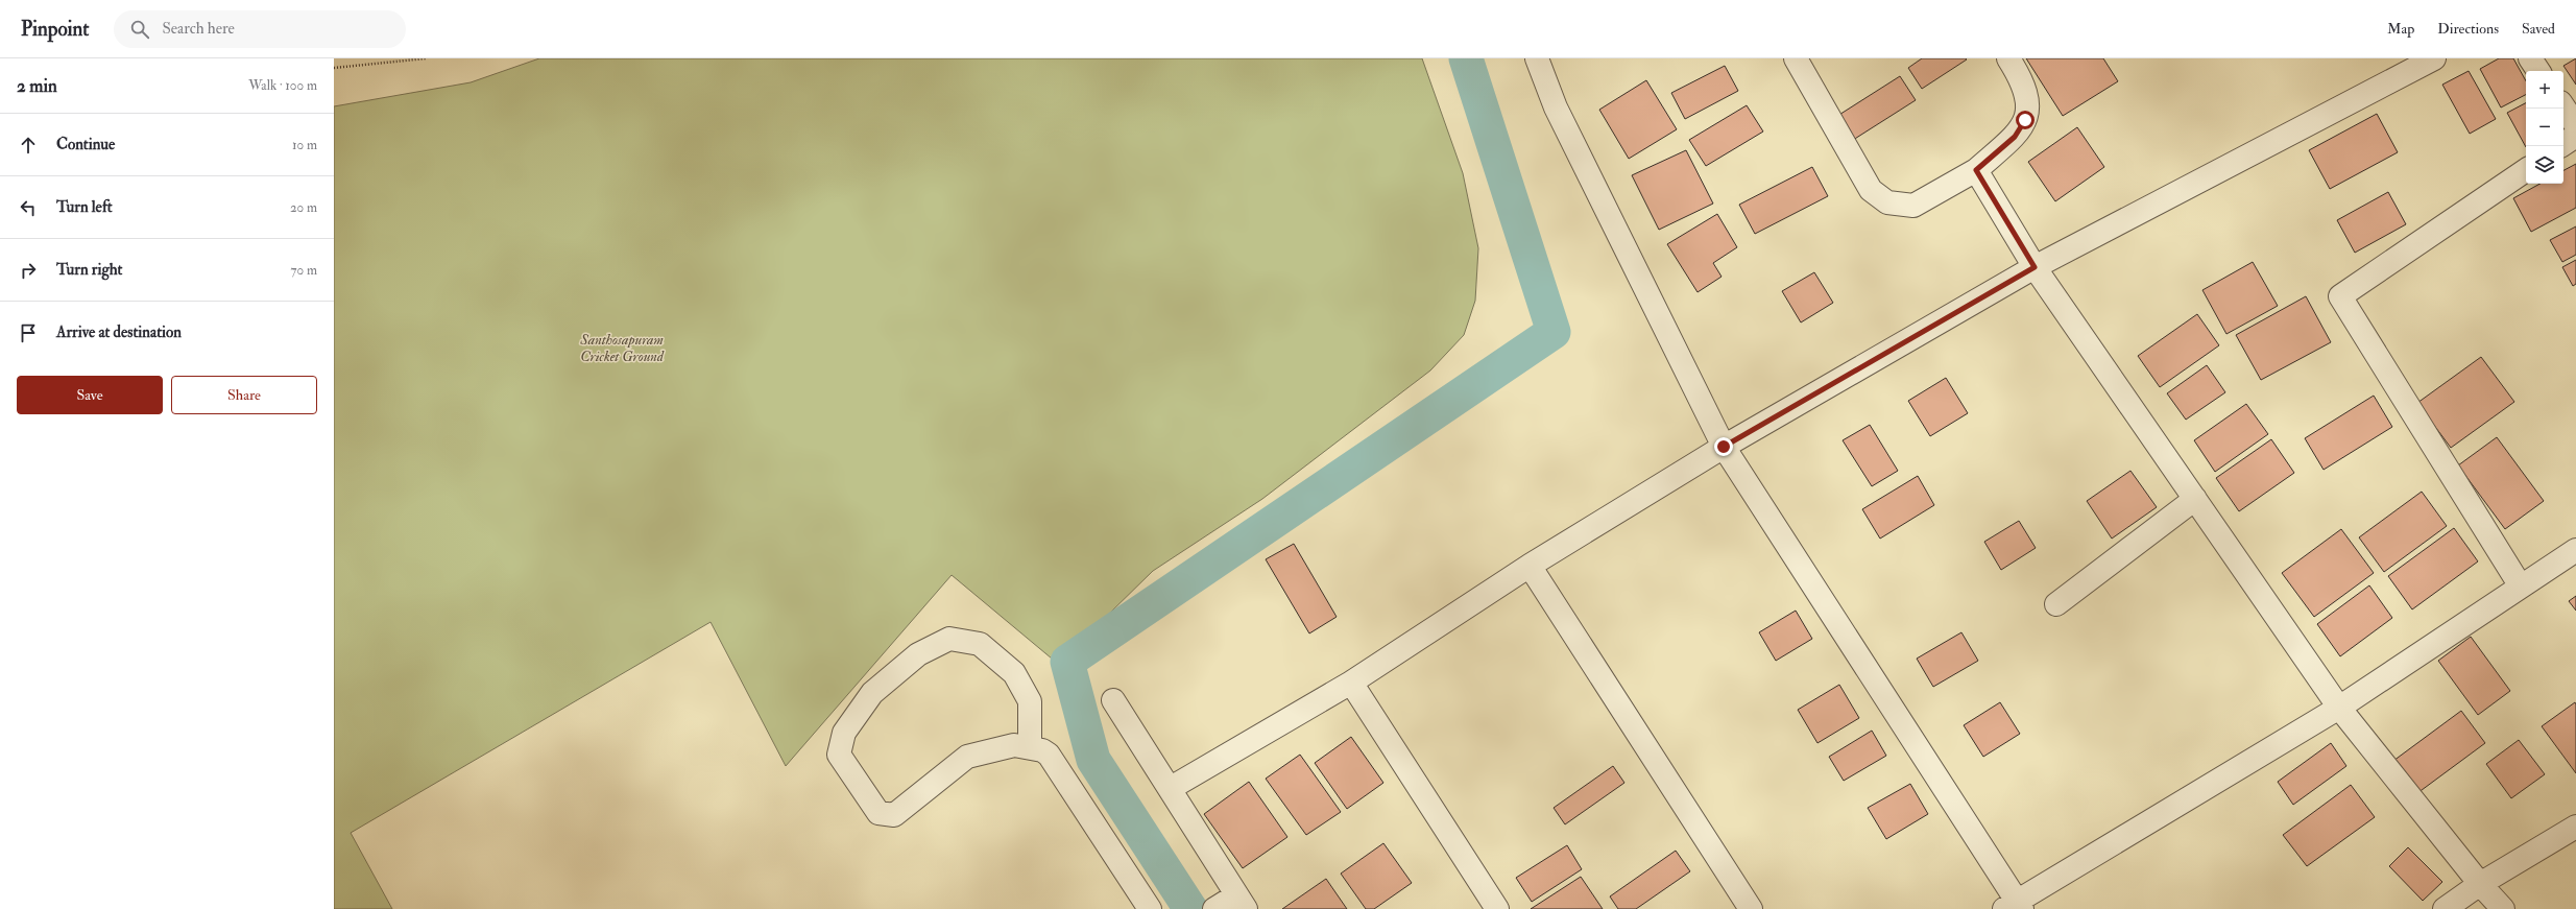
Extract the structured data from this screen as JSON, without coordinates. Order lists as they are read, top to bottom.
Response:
{
  "parks": ["Santhosapuram Cricket Ground"],
  "page": {
    "header": "Pinpoint",
    "search": "Search here",
    "nav": ["Map", "Directions", "Saved"],
    "heading": ["2 min", "Walk · 100 m"],
    "map_buttons": ["+", "−"],
    "list": [
      ["Continue", "10 m"],
      ["Turn left", "20 m"],
      ["Turn right", "70 m"],
      "Arrive at destination"
    ],
    "buttons": ["Save", "Share"]
  }
}
